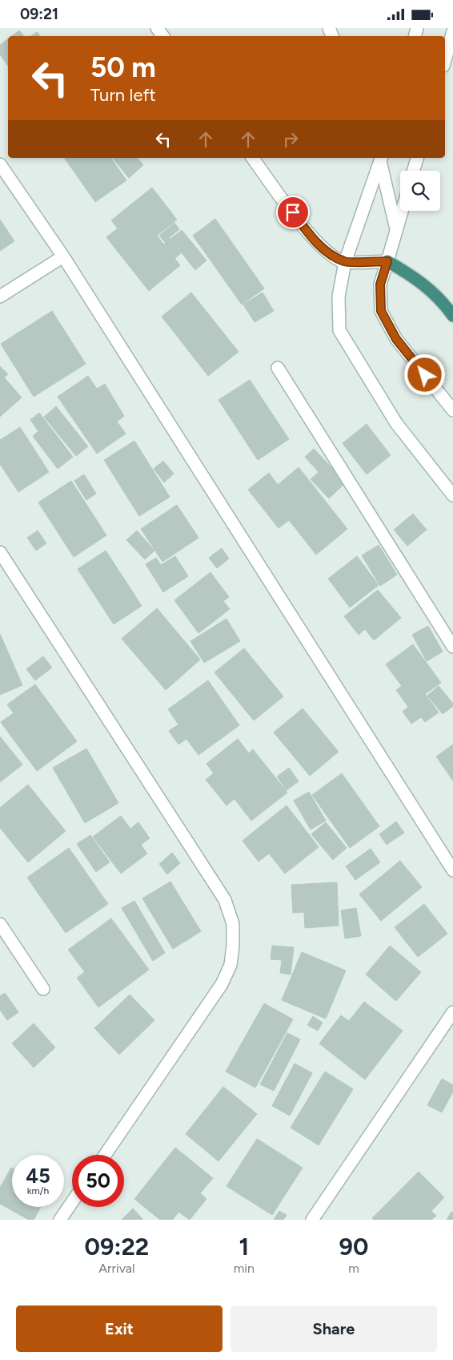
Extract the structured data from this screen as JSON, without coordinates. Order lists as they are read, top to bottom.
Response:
{
  "page": {
    "status": "09:21",
    "turn": ["50 m", "Turn left"],
    "speed": "45 km/h",
    "limit": "50",
    "eta": [
      "09:22",
      "Arrival",
      "1",
      "min",
      "90",
      "m"
    ],
    "buttons": ["Exit", "Share"]
  }
}
